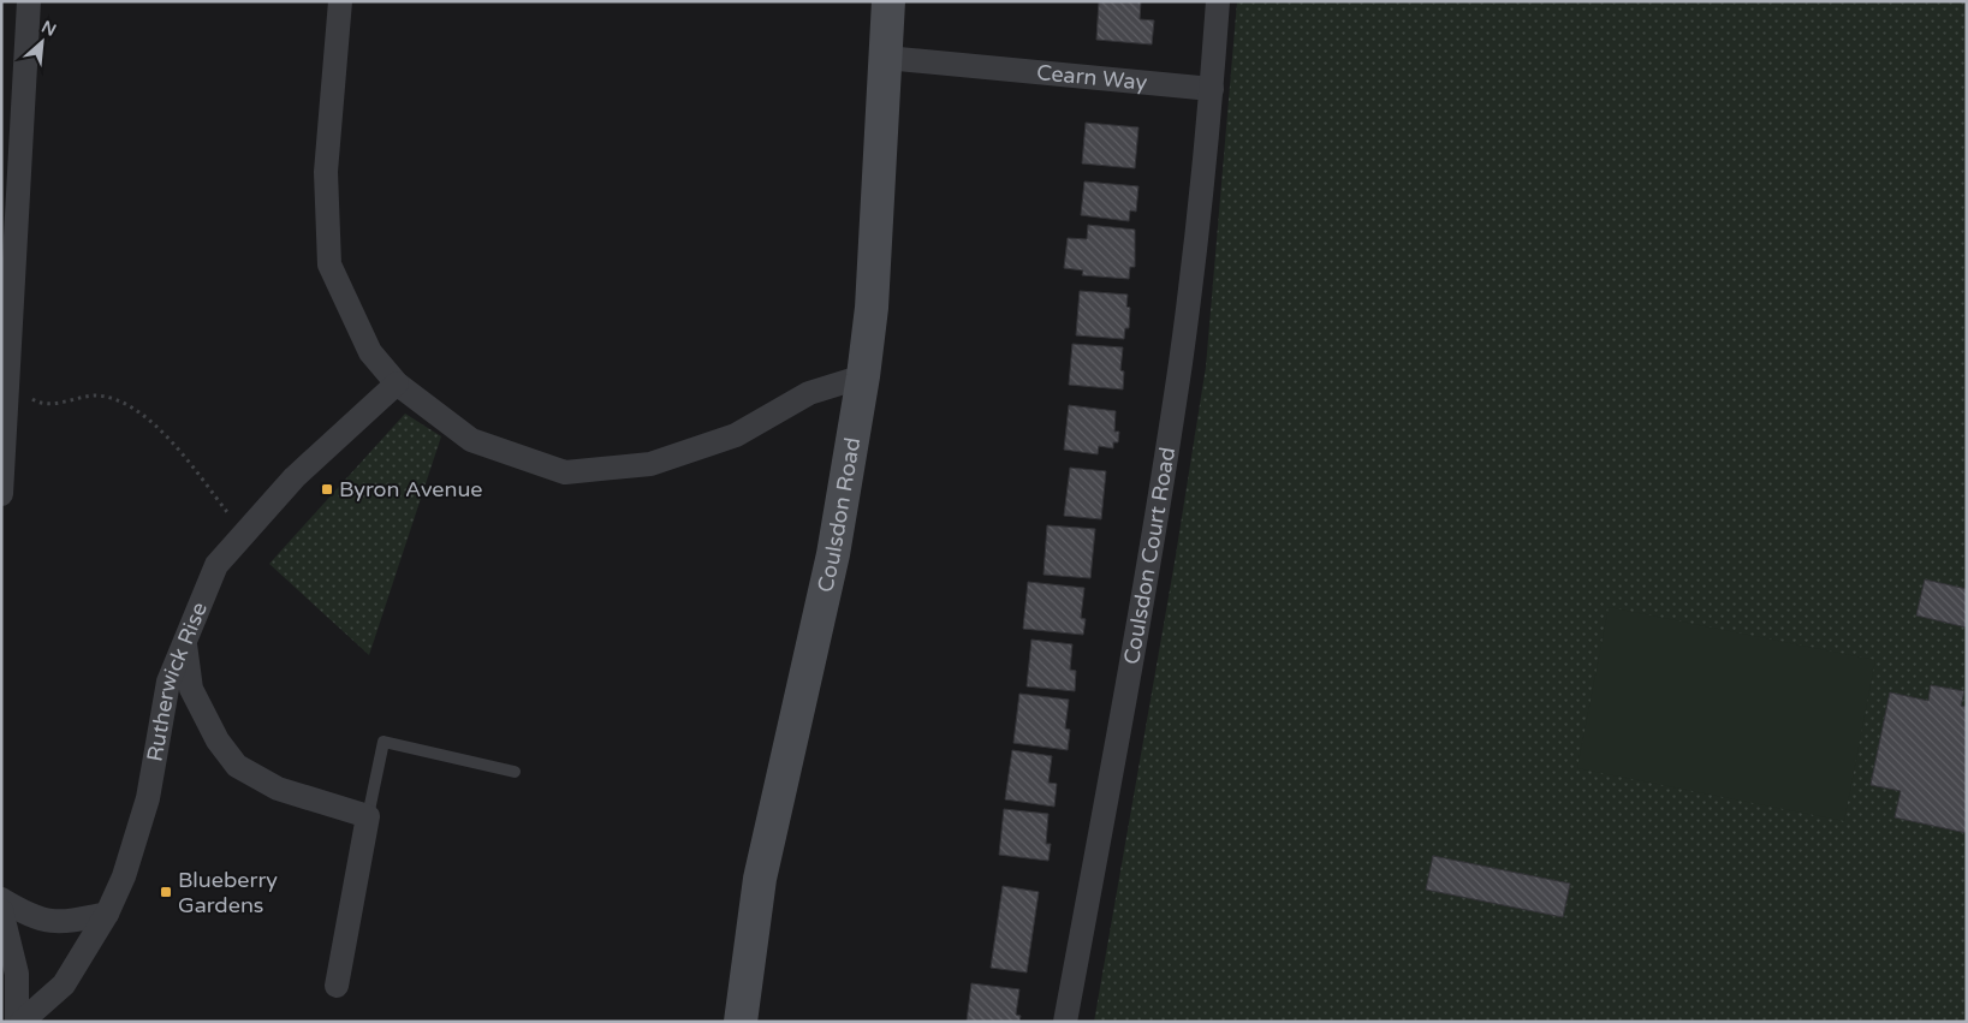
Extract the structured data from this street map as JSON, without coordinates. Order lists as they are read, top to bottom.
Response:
{
  "streets": {
    "main road": ["Coulsdon Road"],
    "street": ["Cearn Way", "Coulsdon Court Road", "Rutherwick Rise"]
  },
  "crossings": [
    ["Cearn Way", "Coulsdon Road"],
    ["Cearn Way", "Coulsdon Court Road"]
  ],
  "places": {
    "transit": ["Byron Avenue", "Blueberry Gardens"]
  },
  "north": "top right"
}
